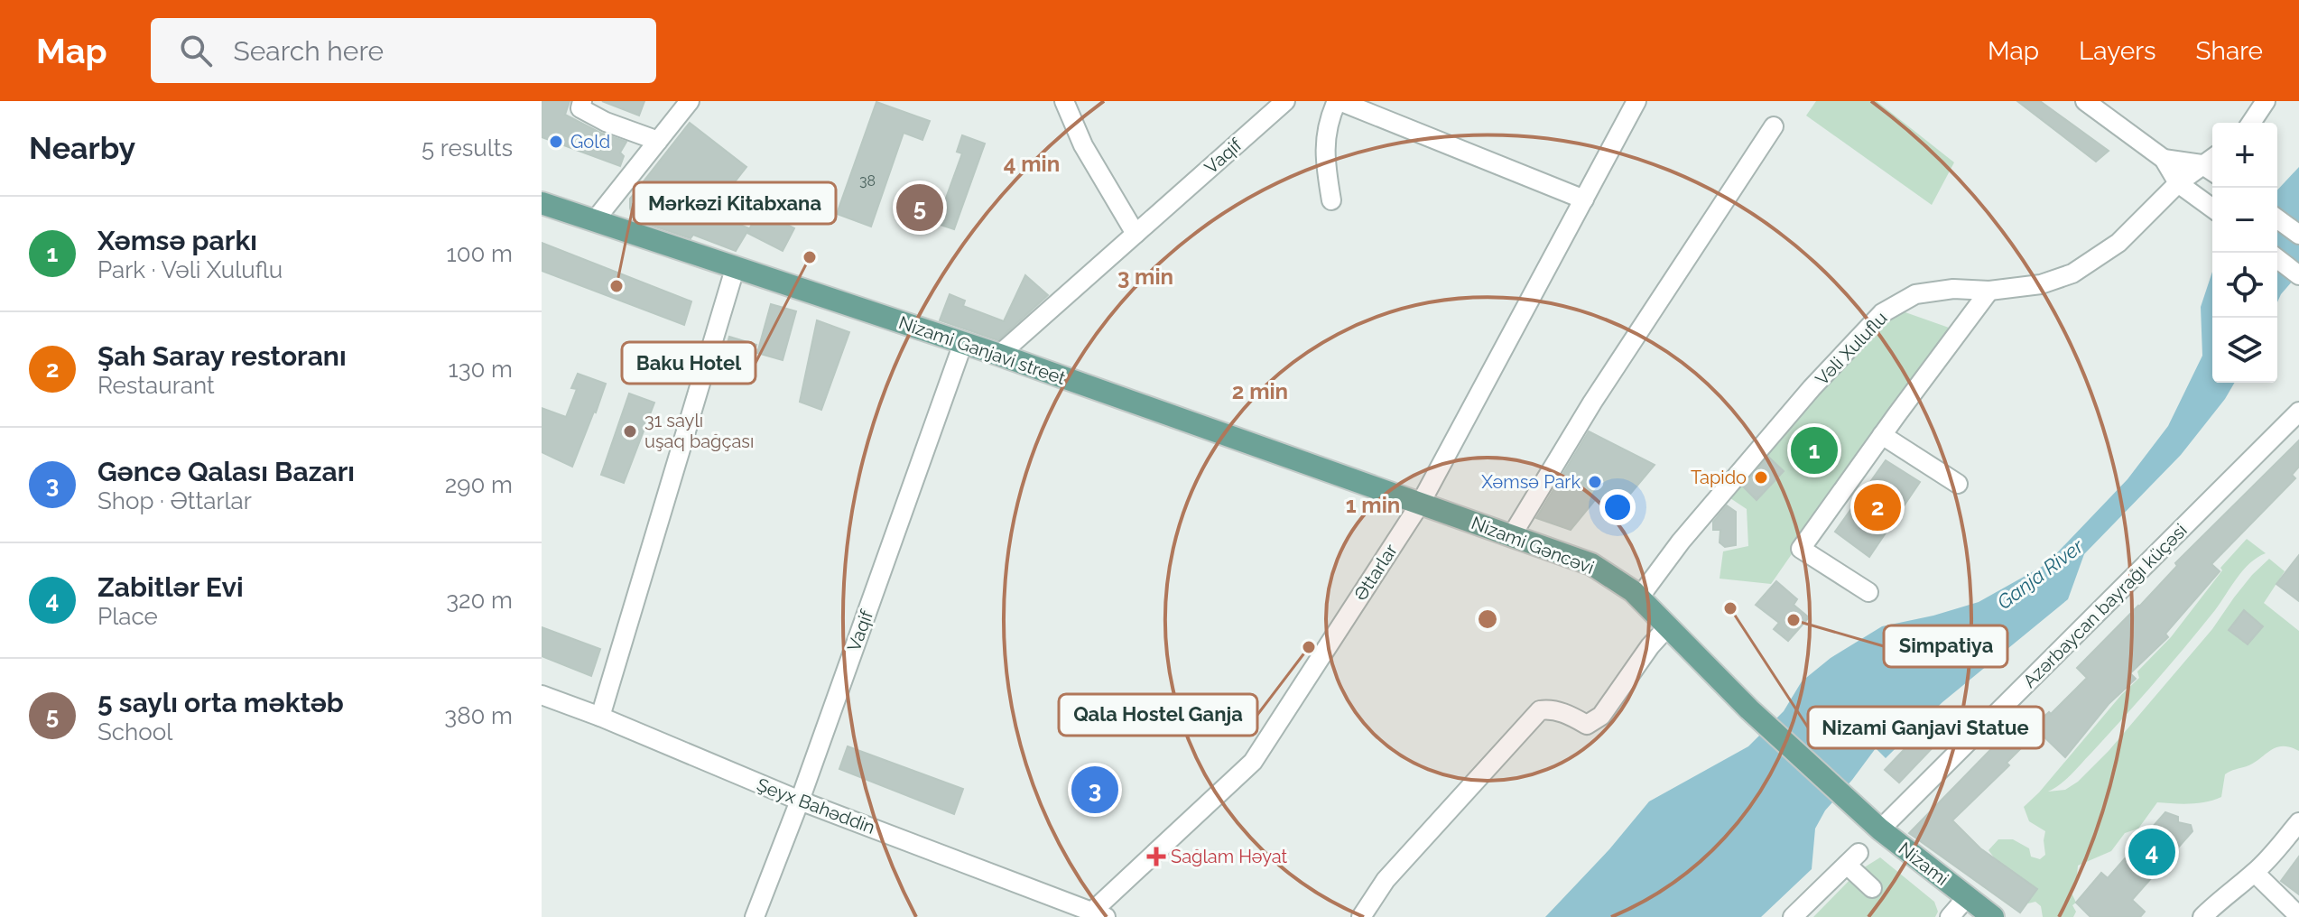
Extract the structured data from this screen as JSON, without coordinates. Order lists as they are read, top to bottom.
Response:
{
  "streets": {
    "main road": ["Nizami Ganjavi street", "Nizami Gəncəvi", "Nizami"],
    "street": [
      "Vaqif",
      "Vəli Xuluflu",
      "Əttarlar",
      "Azərbaycan bayrağı küçəsi",
      "Şeyx Bahəddin"
    ]
  },
  "crossings": [
    ["Vaqif", "Nizami Ganjavi street"],
    ["Vaqif", "Şeyx Bahəddin"],
    ["Vəli Xuluflu", "Nizami Gəncəvi"],
    ["Nizami Ganjavi street", "Nizami Gəncəvi"],
    ["Nizami Ganjavi street", "Əttarlar"],
    ["Nizami Gəncəvi", "Əttarlar"],
    ["Nizami Gəncəvi", "Nizami"],
    ["Əttarlar", "Şeyx Bahəddin"],
    ["Azərbaycan bayrağı küçəsi", "Nizami"]
  ],
  "water": ["Ganja River"],
  "places": {
    "other": [
      "Gold",
      "Baku Hotel",
      "Mərkəzi Kitabxana",
      "31 saylı uşaq bağçası",
      "Tapido",
      "Xəmsə Park",
      "Nizami Ganjavi Statue",
      "Simpatiya",
      "Qala Hostel Ganja"
    ],
    "health": ["Sağlam Həyat"]
  },
  "house_numbers": ["38"],
  "page": {
    "header": "Map",
    "search": "Search here",
    "nav": ["Map", "Layers", "Share"],
    "heading": ["Nearby", "5 results"],
    "map_buttons": ["+", "−"],
    "pins": [
      "5",
      "1",
      "2",
      "3",
      "4"
    ],
    "list": [
      {
        "mark": "1",
        "name": "Xəmsə parkı",
        "note": "Park · Vəli Xuluflu",
        "value": "100 m"
      },
      {
        "mark": "2",
        "name": "Şah Saray restoranı",
        "note": "Restaurant",
        "value": "130 m"
      },
      {
        "mark": "3",
        "name": "Gəncə Qalası Bazarı",
        "note": "Shop · Əttarlar",
        "value": "290 m"
      },
      {
        "mark": "4",
        "name": "Zabitlər Evi",
        "note": "Place",
        "value": "320 m"
      },
      {
        "mark": "5",
        "name": "5 saylı orta məktəb",
        "note": "School",
        "value": "380 m"
      }
    ]
  },
  "rings": [
    "4 min",
    "3 min",
    "2 min",
    "1 min"
  ]
}
